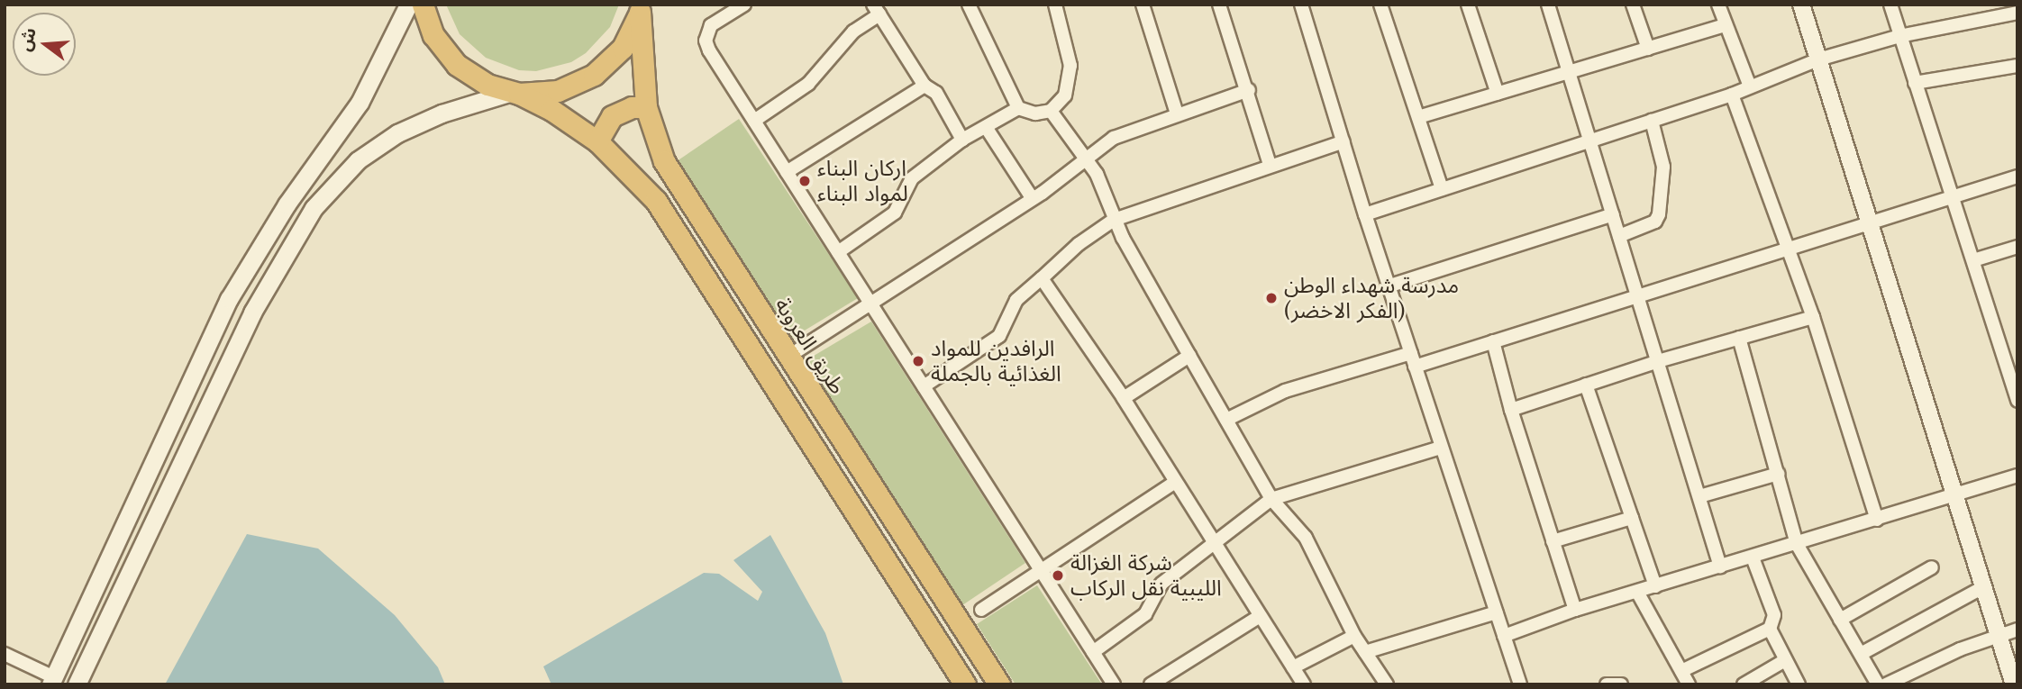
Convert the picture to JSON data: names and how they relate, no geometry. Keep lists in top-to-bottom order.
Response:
{
  "streets": {
    "highway": ["طريق العروبة"]
  },
  "places": [
    "اركان البناء لمواد البناء",
    "مدرسة شهداء الوطن (الفكر الاخضر)",
    "الرافدين للمواد الغذائية بالجملة",
    "شركة الغزالة الليبية نقل الركاب"
  ],
  "north": "left"
}
